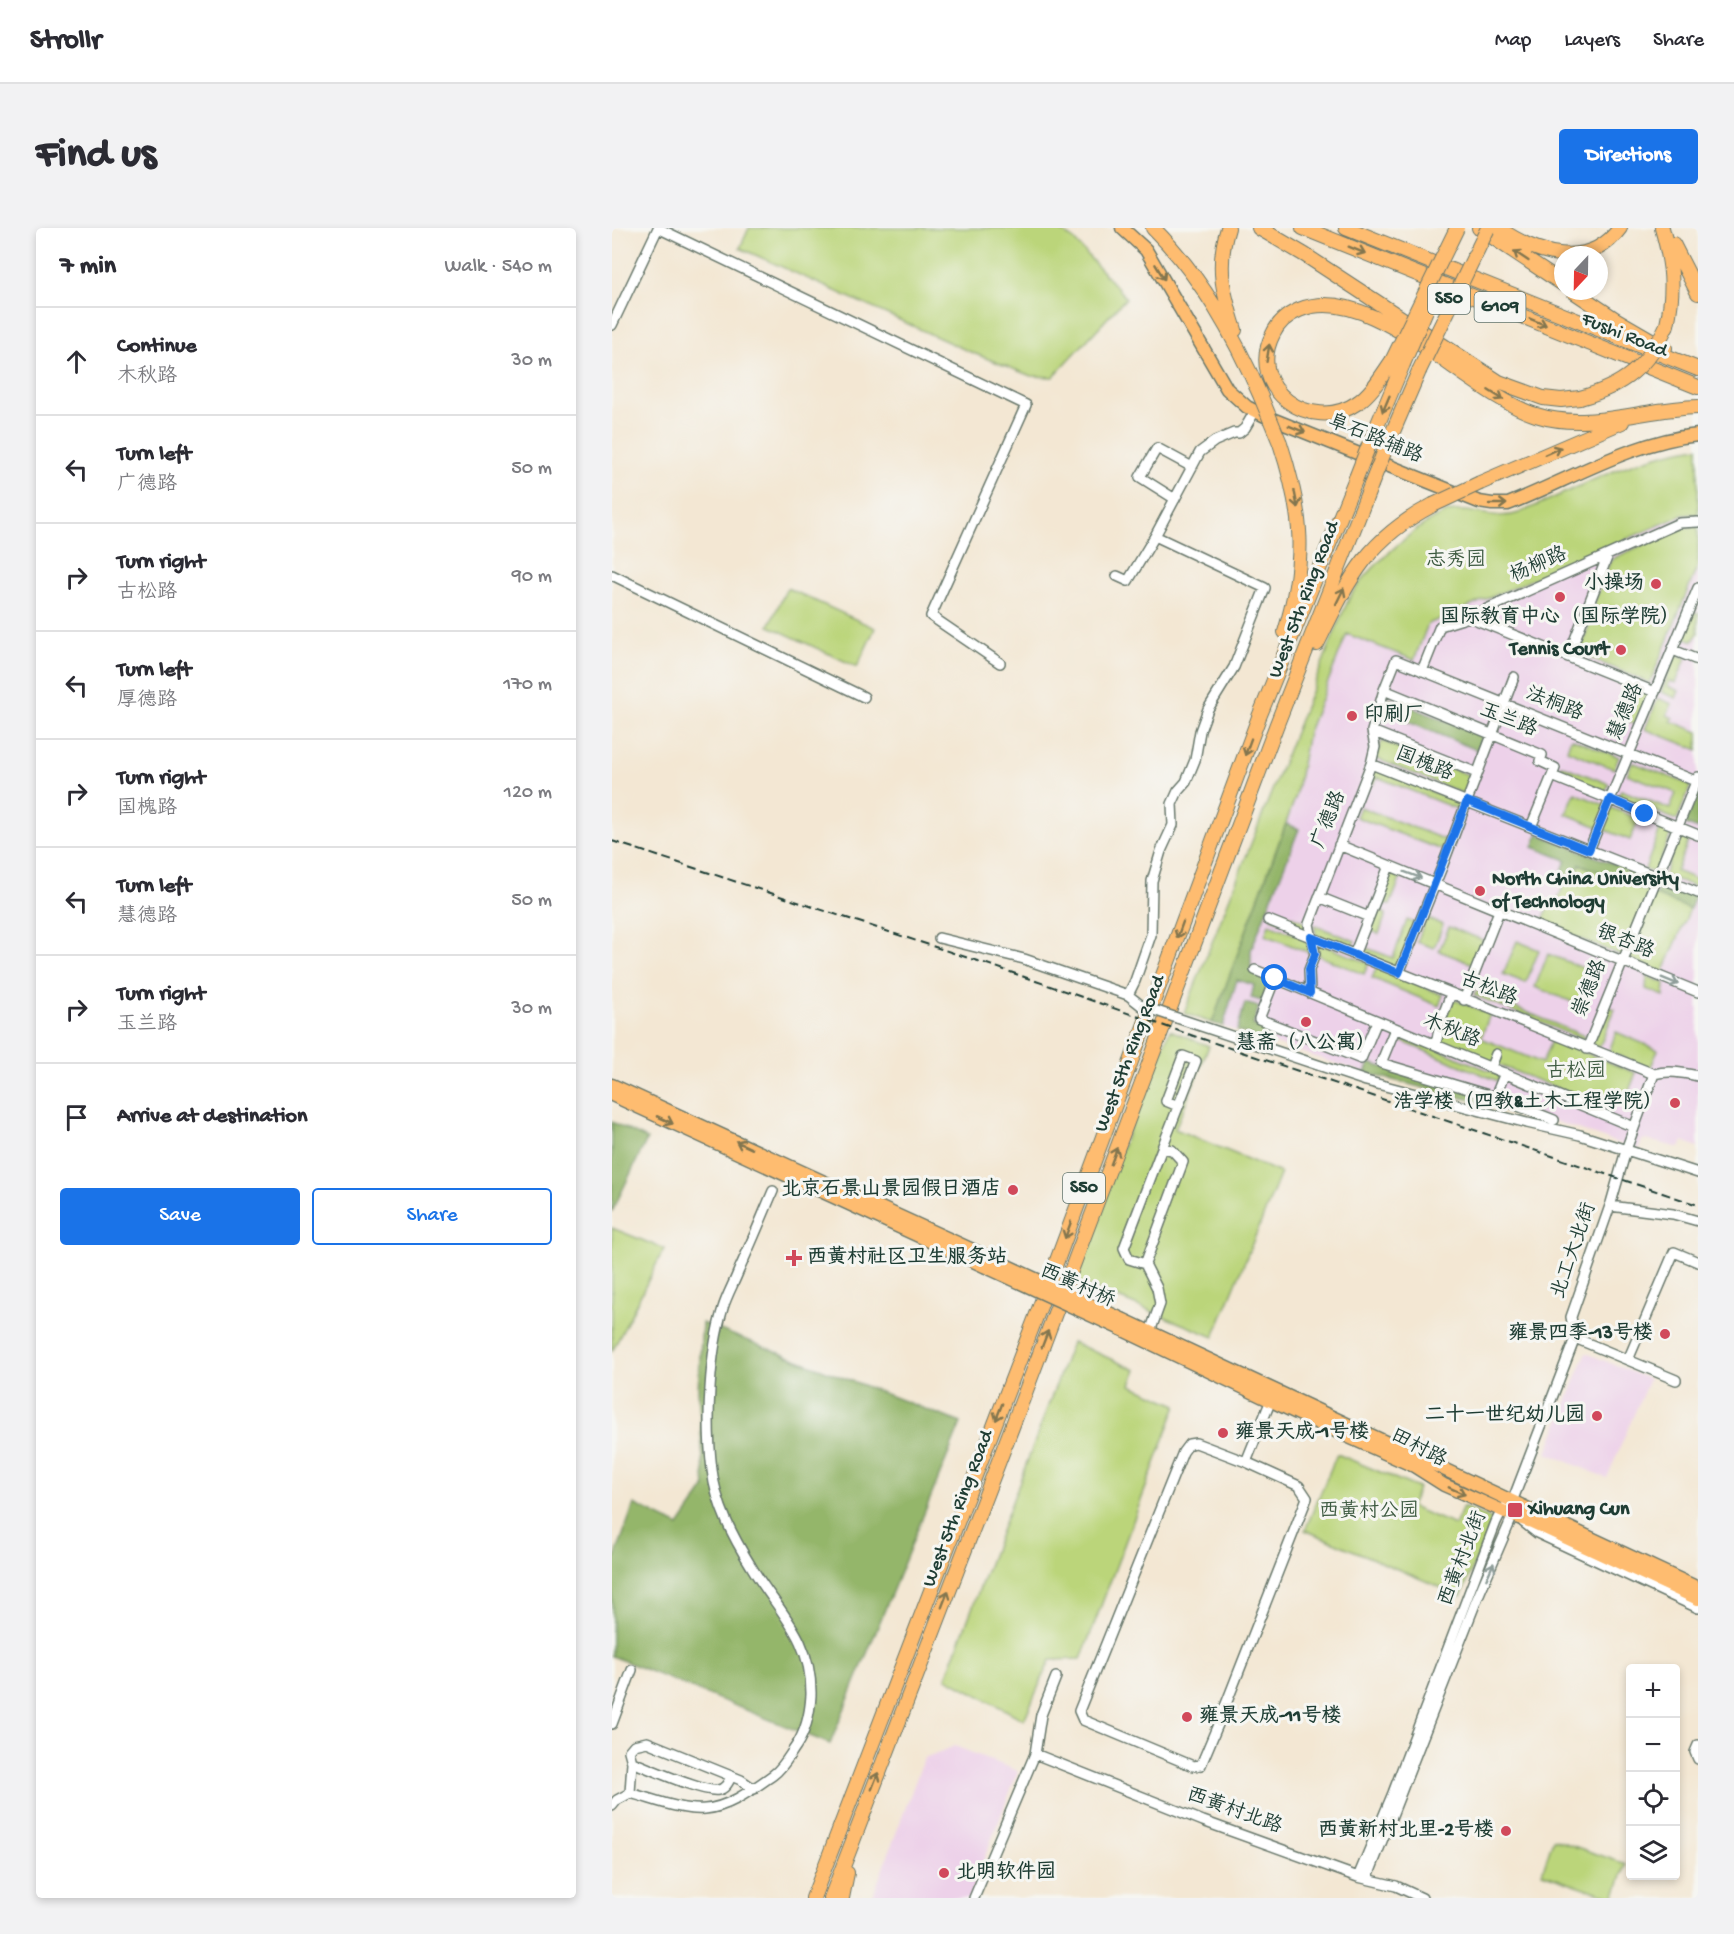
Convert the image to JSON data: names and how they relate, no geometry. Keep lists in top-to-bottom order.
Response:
{
  "streets": {
    "highway": [
      "S50",
      "G109",
      "Fushi Road",
      "West 5th Ring Road"
    ],
    "main road": ["阜石路辅路", "西黄村桥", "田村路"],
    "street": [
      "杨柳路",
      "法桐路",
      "慧德路",
      "玉兰路",
      "国槐路",
      "广德路",
      "银杏路",
      "崇德路",
      "古松路",
      "木秋路",
      "北工大北街",
      "西黄村北街",
      "西黄村北路"
    ]
  },
  "crossings": [
    ["杨柳路", "法桐路"],
    ["法桐路", "慧德路"],
    ["法桐路", "广德路"],
    ["法桐路", "崇德路"],
    ["慧德路", "国槐路"],
    ["玉兰路", "广德路"],
    ["国槐路", "广德路"],
    ["国槐路", "崇德路"],
    ["广德路", "银杏路"],
    ["广德路", "古松路"],
    ["广德路", "木秋路"],
    ["银杏路", "崇德路"],
    ["崇德路", "古松路"],
    ["古松路", "北工大北街"],
    ["木秋路", "北工大北街"],
    ["北工大北街", "田村路"],
    ["北工大北街", "西黄村北街"],
    ["西黄村桥", "田村路"],
    ["田村路", "西黄村北街"],
    ["西黄村北街", "西黄村北路"]
  ],
  "one_way": ["阜石路辅路"],
  "parks": ["志秀园", "古松园", "西黄村公园"],
  "places": {
    "other": [
      "小操场",
      "国际教育中心（国际学院）",
      "Tennis Court",
      "印刷厂",
      "North China University of Technology",
      "慧斋（八公寓）",
      "浩学楼（四教&土木工程学院）",
      "北京石景山景园假日酒店",
      "雍景四季-13号楼",
      "二十一世纪幼儿园",
      "雍景天成-1号楼",
      "雍景天成-11号楼",
      "西黄新村北里-2号楼",
      "北明软件园"
    ],
    "health": ["西黄村社区卫生服务站"],
    "transit": ["Xihuang Cun"]
  },
  "north": "bottom",
  "page": {
    "header": "Strollr",
    "nav": ["Map", "Layers", "Share"],
    "buttons": [
      "Directions",
      ["Save", "Share"]
    ],
    "title": "Find us",
    "heading": ["7 min", "Walk · 540 m"],
    "list": [
      ["Continue", "木秋路", "30 m"],
      ["Turn left", "广德路", "50 m"],
      ["Turn right", "古松路", "90 m"],
      ["Turn left", "厚德路", "170 m"],
      ["Turn right", "国槐路", "120 m"],
      ["Turn left", "慧德路", "50 m"],
      ["Turn right", "玉兰路", "30 m"],
      "Arrive at destination"
    ],
    "map_buttons": ["+", "−"]
  }
}
